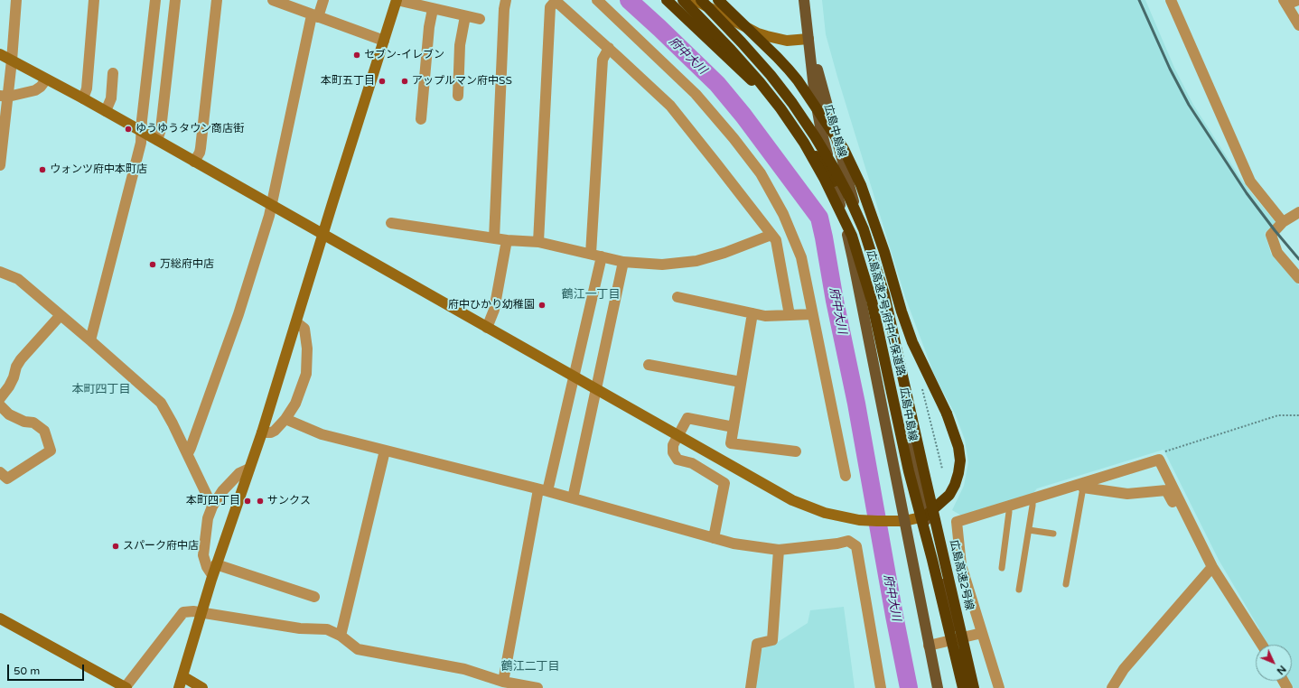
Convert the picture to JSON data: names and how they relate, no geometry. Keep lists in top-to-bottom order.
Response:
{
  "streets": {
    "highway": ["広島高速2号;府中仁保道路", "広島高速2号線"],
    "main road": ["広島中島線"]
  },
  "crossings": [
    ["広島高速2号;府中仁保道路", "広島高速2号線"]
  ],
  "districts": ["鶴江一丁目", "本町四丁目", "鶴江二丁目"],
  "water": ["府中大川"],
  "places": [
    "セブン-イレブン",
    "本町五丁目",
    "アップルマン府中SS",
    "ゆうゆうタウン商店街",
    "ウォンツ府中本町店",
    "万総府中店",
    "府中ひかり幼稚園",
    "本町四丁目",
    "サンクス",
    "スパーク府中店"
  ],
  "scale_bar": "50 m",
  "north": "bottom right"
}
